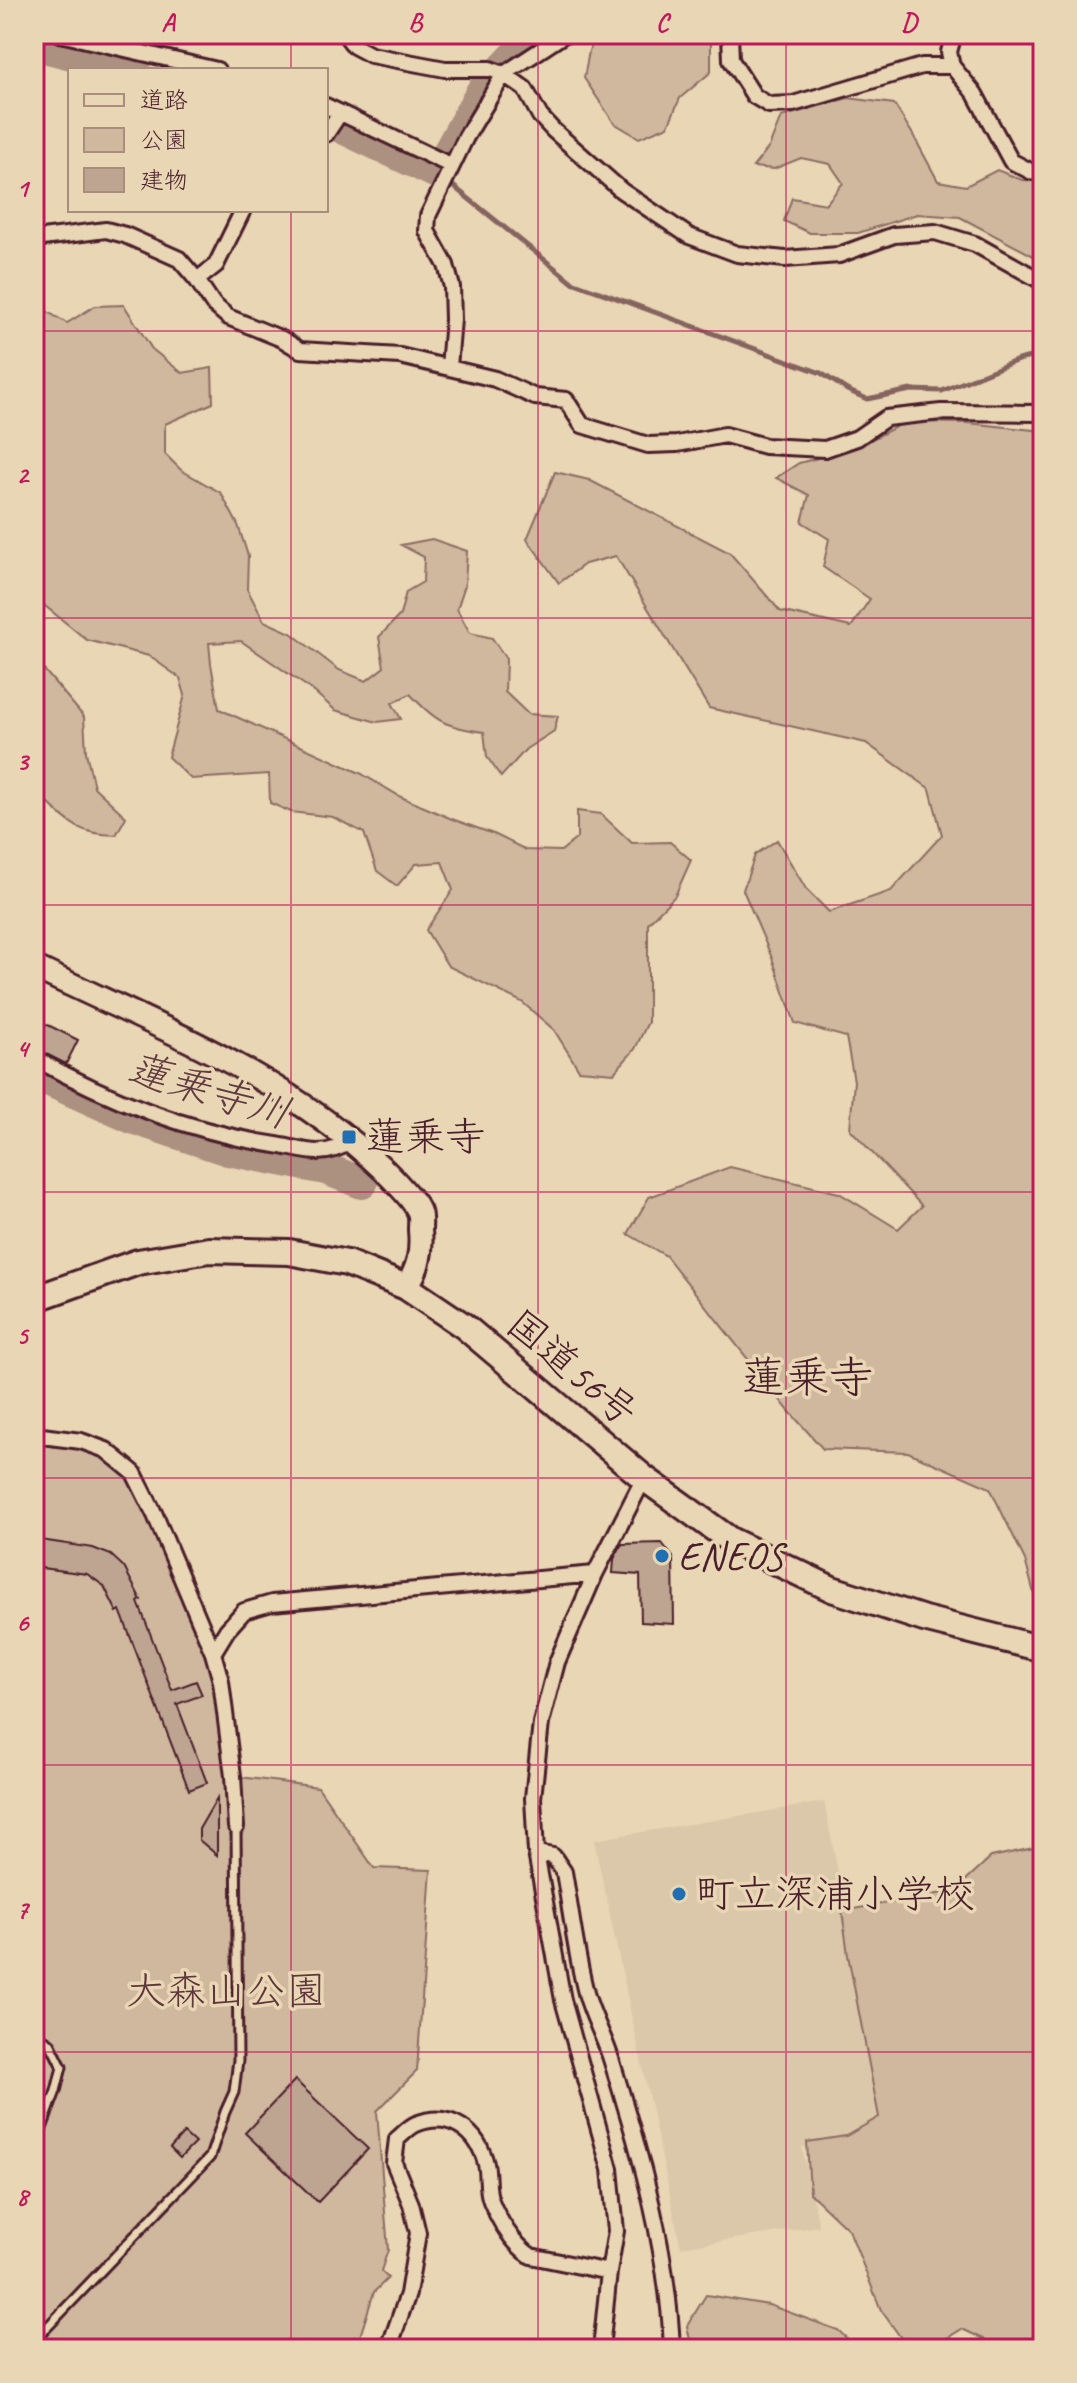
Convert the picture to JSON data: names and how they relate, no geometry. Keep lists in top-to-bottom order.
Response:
{
  "streets": {
    "highway": ["国道56号"]
  },
  "districts": ["蓮乗寺"],
  "water": ["蓮乗寺川"],
  "parks": ["大森山公園"],
  "places": {
    "transit": ["蓮乗寺"],
    "other": ["ENEOS", "町立深浦小学校"]
  },
  "legend": ["道路", "公園", "建物"],
  "grid": {
    "columns": [
      "A",
      "B",
      "C",
      "D"
    ],
    "rows": [
      "1",
      "2",
      "3",
      "4",
      "5",
      "6",
      "7",
      "8"
    ]
  }
}
